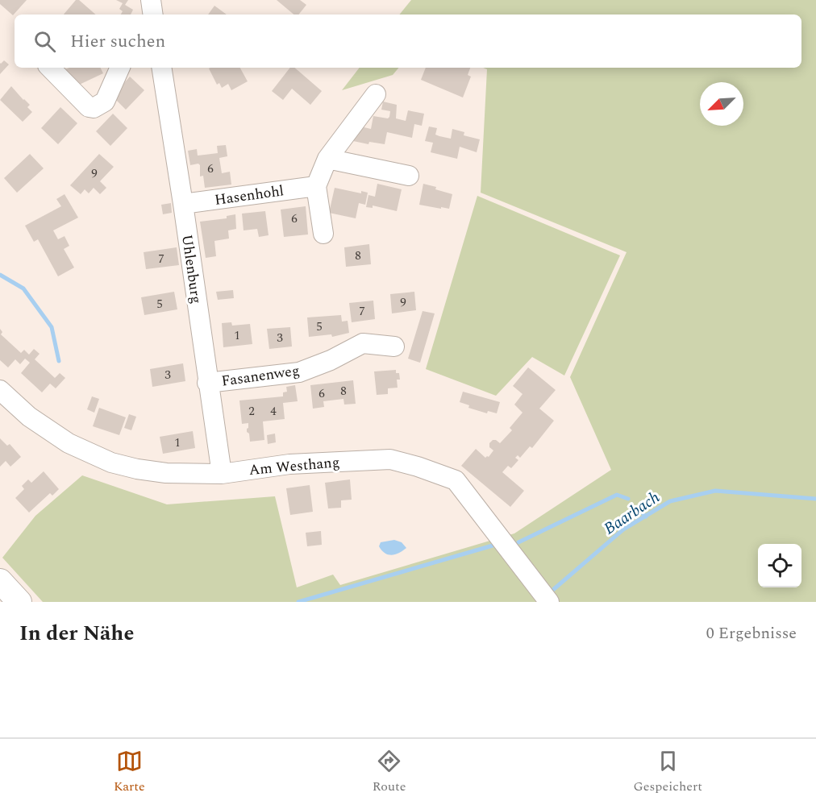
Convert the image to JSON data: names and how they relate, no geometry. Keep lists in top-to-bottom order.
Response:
{
  "streets": {
    "street": [
      "Hasenhohl",
      "Uhlenburg",
      "Fasanenweg",
      "Am Westhang"
    ]
  },
  "crossings": [
    ["Hasenhohl", "Uhlenburg"],
    ["Uhlenburg", "Fasanenweg"],
    ["Uhlenburg", "Am Westhang"]
  ],
  "water": ["Baarbach"],
  "house_numbers": [
    "6",
    "9",
    "6",
    "8",
    "7",
    "9",
    "5",
    "7",
    "5",
    "1",
    "3",
    "3",
    "8",
    "6",
    "2",
    "4",
    "1"
  ],
  "north": "bottom left",
  "page": {
    "search": "Hier suchen",
    "heading": ["In der Nähe", "0 Ergebnisse"],
    "nav": ["Karte", "Route", "Gespeichert"]
  }
}
